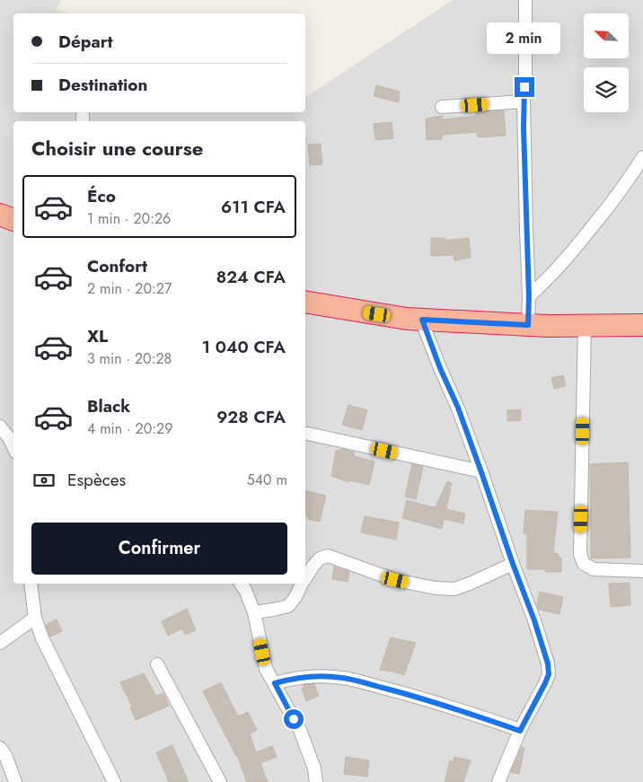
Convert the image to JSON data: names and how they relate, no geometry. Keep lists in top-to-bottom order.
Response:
{
  "north": "top left",
  "page": {
    "banner": ["Départ", "Destination"],
    "bubble": "2 min",
    "heading": "Choisir une course",
    "list": [
      {
        "name": "Éco",
        "note": "1 min · 20:26",
        "value": "611 CFA"
      },
      {
        "name": "Confort",
        "note": "2 min · 20:27",
        "value": "824 CFA"
      },
      {
        "name": "XL",
        "note": "3 min · 20:28",
        "value": "1 040 CFA"
      },
      {
        "name": "Black",
        "note": "4 min · 20:29",
        "value": "928 CFA"
      }
    ],
    "pay": ["Espèces", "540 m"],
    "buttons": "Confirmer"
  }
}
